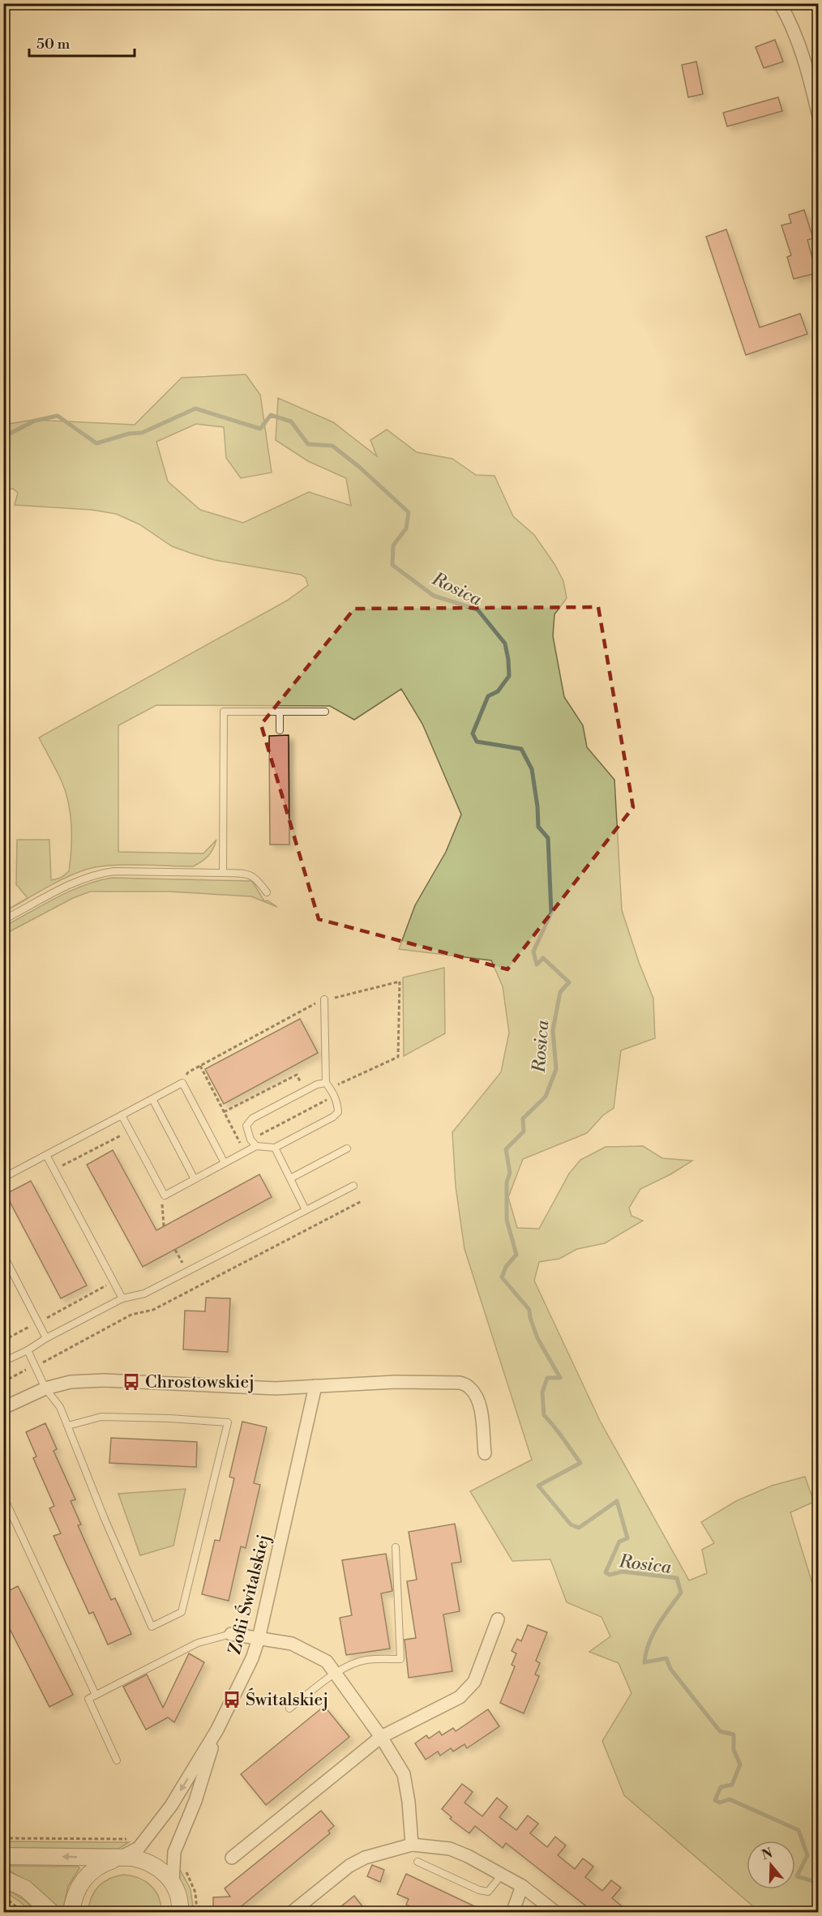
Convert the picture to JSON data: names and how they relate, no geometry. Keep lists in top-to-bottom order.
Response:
{
  "streets": {
    "street": ["Zofii Świtalskiej"]
  },
  "water": ["Rosica"],
  "places": {
    "bus stop": ["Chrostowskiej", "Świtalskiej"]
  },
  "scale_bar": "50 m",
  "north": "top"
}
